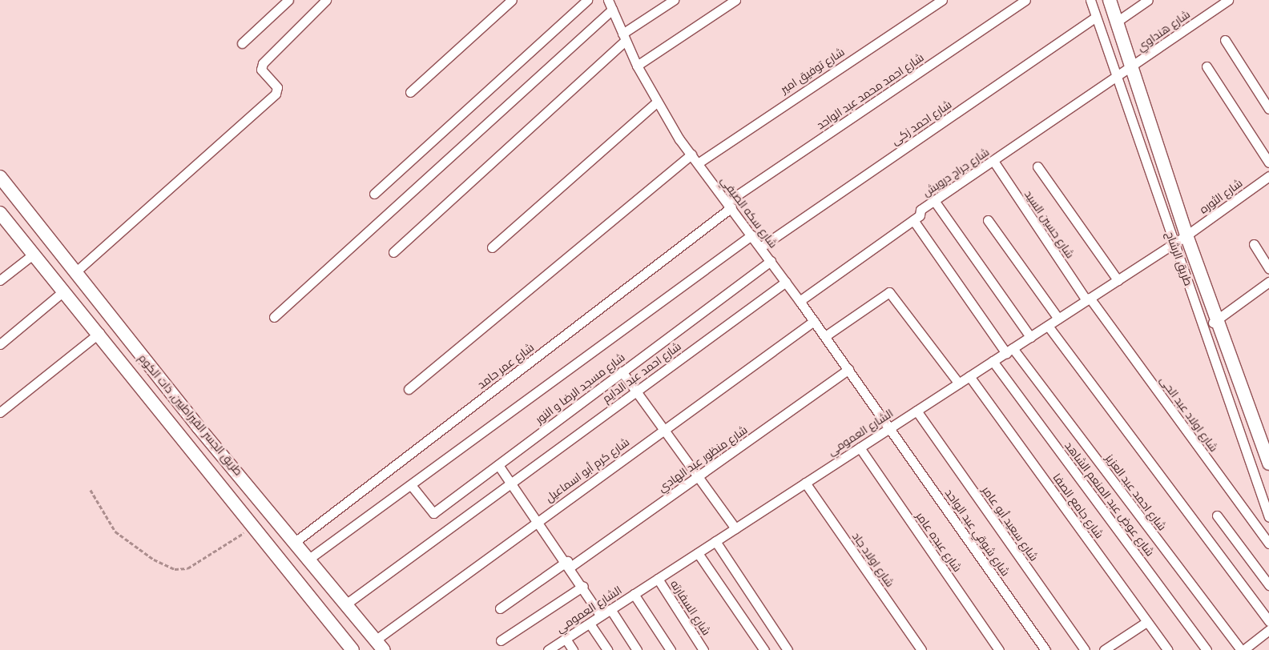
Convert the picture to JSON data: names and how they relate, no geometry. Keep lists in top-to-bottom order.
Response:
{
  "streets": {
    "street": [
      "شارع هنداوي",
      "شارع توفيق امير",
      "شارع احمد محمد عبد الواحد",
      "شارع احمد زكى",
      "شارع جراج درويش",
      "شارع الثوره",
      "شارع سكه الصيفي",
      "شارع حسين السيد",
      "طريق الرشاح",
      "شارع عمر حامد",
      "شارع احمد عبد الدايم",
      "شارع مسجد الرضا و النور",
      "شارع اولاد عبد الحى",
      "طريق الجسر القيراطيين, ذات الكوم",
      "الشارع العمومي",
      "شارع منظور عبد الهادي",
      "شارع كرم أبو اسماعيل",
      "شارع احمد عبد العزيز",
      "شارع عوض عبد المنعم الشاهد",
      "شارع جامع الصفا",
      "شارع سعيد أبو عامر",
      "شارع شوقي عبد الواحد",
      "شارع عبده عامر",
      "شارع اولاد جاد",
      "شارع السفارته"
    ]
  },
  "crossings": [
    ["شارع هنداوي", "شارع جراج درويش"],
    ["شارع هنداوي", "طريق الرشاح"],
    ["شارع توفيق امير", "شارع سكه الصيفي"],
    ["شارع احمد محمد عبد الواحد", "شارع سكه الصيفي"],
    ["شارع احمد محمد عبد الواحد", "شارع عمر حامد"],
    ["شارع احمد زكى", "شارع سكه الصيفي"],
    ["شارع احمد زكى", "طريق الرشاح"],
    ["شارع جراج درويش", "شارع سكه الصيفي"],
    ["شارع جراج درويش", "شارع حسين السيد"],
    ["شارع جراج درويش", "طريق الرشاح"],
    ["شارع جراج درويش", "شارع احمد عبد العزيز"],
    ["شارع الثوره", "طريق الرشاح"],
    ["شارع الثوره", "الشارع العمومي"],
    ["شارع سكه الصيفي", "شارع عمر حامد"],
    ["شارع سكه الصيفي", "شارع احمد عبد الدايم"],
    ["شارع سكه الصيفي", "شارع مسجد الرضا و النور"],
    ["شارع سكه الصيفي", "الشارع العمومي"],
    ["شارع سكه الصيفي", "شارع منظور عبد الهادي"],
    ["شارع سكه الصيفي", "شارع كرم أبو اسماعيل"],
    ["شارع سكه الصيفي", "شارع شوقي عبد الواحد"],
    ["شارع حسين السيد", "شارع اولاد عبد الحى"],
    ["شارع حسين السيد", "الشارع العمومي"],
    ["طريق الرشاح", "الشارع العمومي"],
    ["شارع عمر حامد", "طريق الجسر القيراطيين, ذات الكوم"],
    ["شارع احمد عبد الدايم", "طريق الجسر القيراطيين, ذات الكوم"],
    ["شارع اولاد عبد الحى", "الشارع العمومي"],
    ["طريق الجسر القيراطيين, ذات الكوم", "شارع كرم أبو اسماعيل"],
    ["الشارع العمومي", "شارع احمد عبد العزيز"],
    ["الشارع العمومي", "شارع عوض عبد المنعم الشاهد"],
    ["الشارع العمومي", "شارع جامع الصفا"],
    ["الشارع العمومي", "شارع سعيد أبو عامر"],
    ["الشارع العمومي", "شارع شوقي عبد الواحد"],
    ["الشارع العمومي", "شارع عبده عامر"],
    ["الشارع العمومي", "شارع اولاد جاد"],
    ["الشارع العمومي", "شارع السفارته"]
  ]
}
